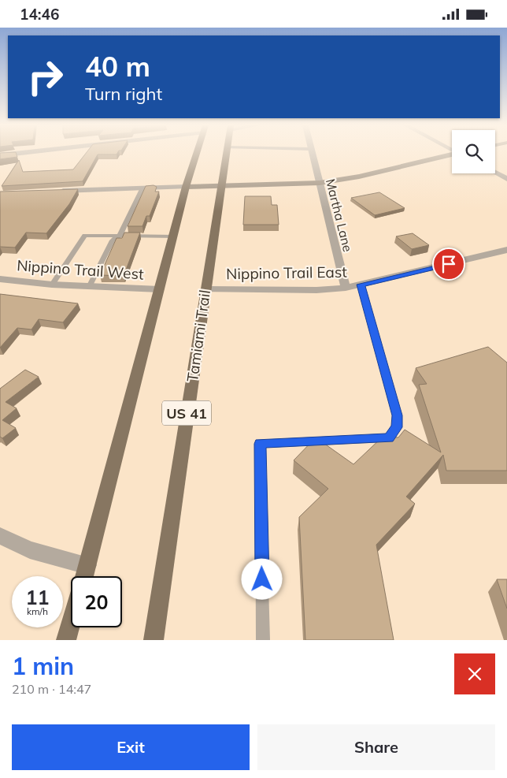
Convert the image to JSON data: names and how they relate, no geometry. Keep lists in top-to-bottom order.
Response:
{
  "streets": {
    "main road": ["Tamiami Trail", "US 41"],
    "street": ["Martha Lane", "Nippino Trail West", "Nippino Trail East"]
  },
  "crossings": [
    ["Martha Lane", "Nippino Trail East"],
    ["Nippino Trail East", "Tamiami Trail"]
  ],
  "page": {
    "status": "14:46",
    "turn": ["40 m", "Turn right"],
    "speed": "11 km/h",
    "limit": "20",
    "heading": ["1 min", "210 m · 14:47"],
    "buttons": ["Exit", "Share"]
  }
}
